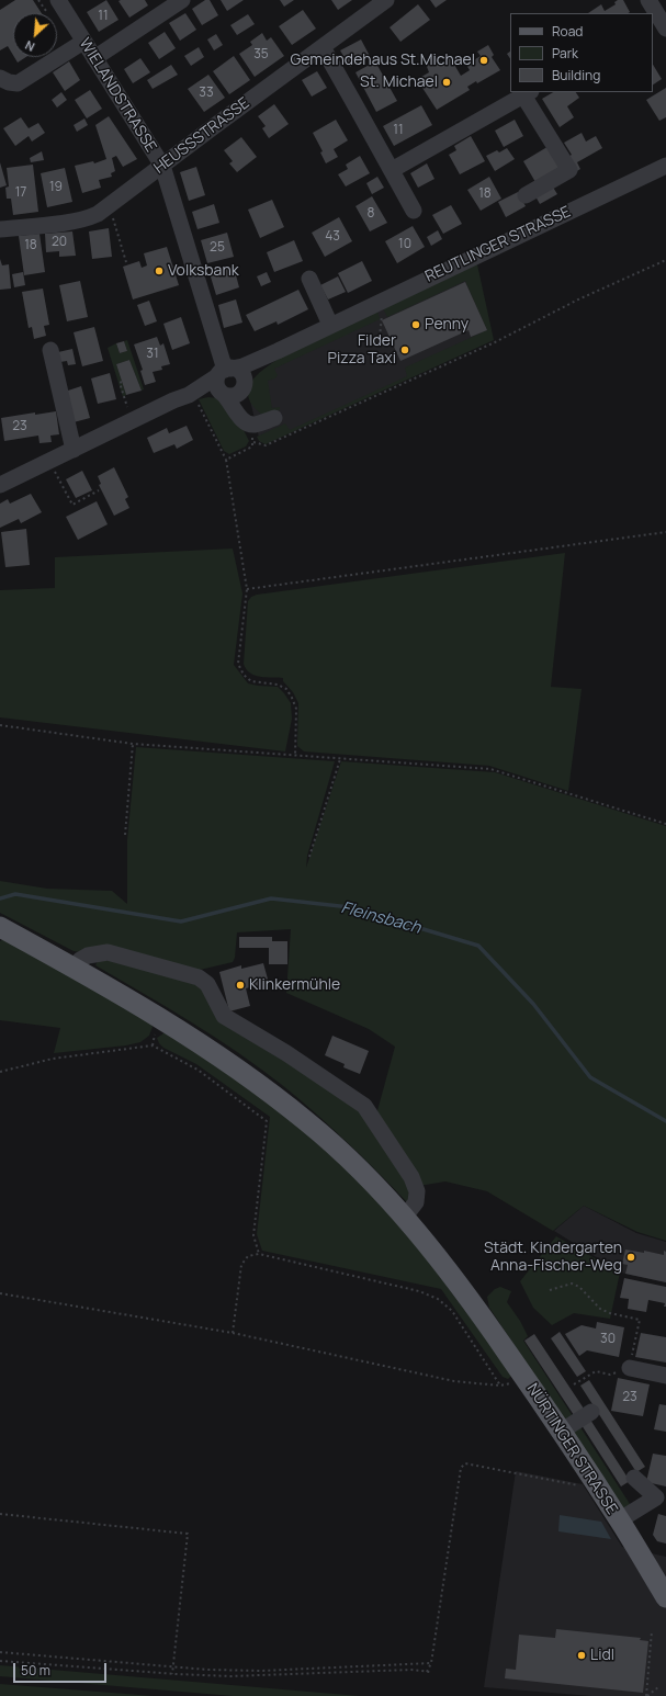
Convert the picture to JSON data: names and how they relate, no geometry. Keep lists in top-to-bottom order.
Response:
{
  "streets": {
    "main road": ["NÜRTINGER STRASSE"],
    "street": ["WIELANDSTRASSE", "HEUSSSTRASSE", "REUTLINGER STRASSE"]
  },
  "crossings": [
    ["WIELANDSTRASSE", "HEUSSSTRASSE"],
    ["WIELANDSTRASSE", "REUTLINGER STRASSE"]
  ],
  "water": ["Fleinsbach"],
  "places": [
    "Gemeindehaus St.Michael",
    "St. Michael",
    "Volksbank",
    "Penny",
    "Filder Pizza Taxi",
    "Klinkermühle",
    "Städt. Kindergarten Anna-Fischer-Weg",
    "Lidl"
  ],
  "house_numbers": [
    "11",
    "35",
    "33",
    "11",
    "19",
    "17",
    "18",
    "8",
    "43",
    "20",
    "10",
    "18",
    "25",
    "31",
    "23",
    "30",
    "23"
  ],
  "legend": ["Road", "Park", "Building"],
  "scale_bar": "50 m",
  "north": "bottom left"
}
